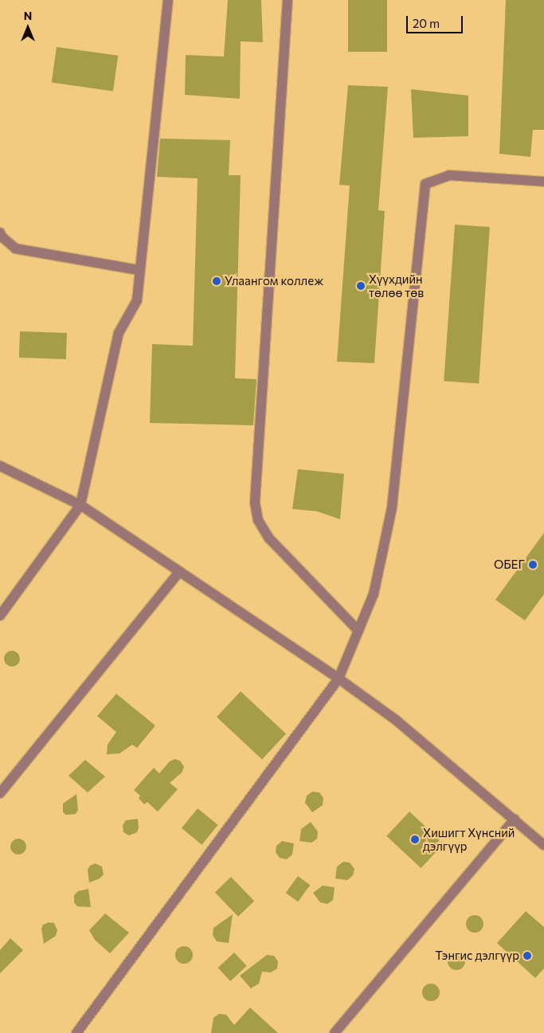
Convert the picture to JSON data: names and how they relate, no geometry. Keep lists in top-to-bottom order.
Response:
{
  "places": [
    "Улаангом коллеж",
    "Хүүхдийн төлөө төв",
    "ОБЕГ",
    "Хишигт Хүнсний дэлгүүр",
    "Тэнгис дэлгүүр"
  ],
  "scale_bar": "20 m",
  "north": "top"
}
